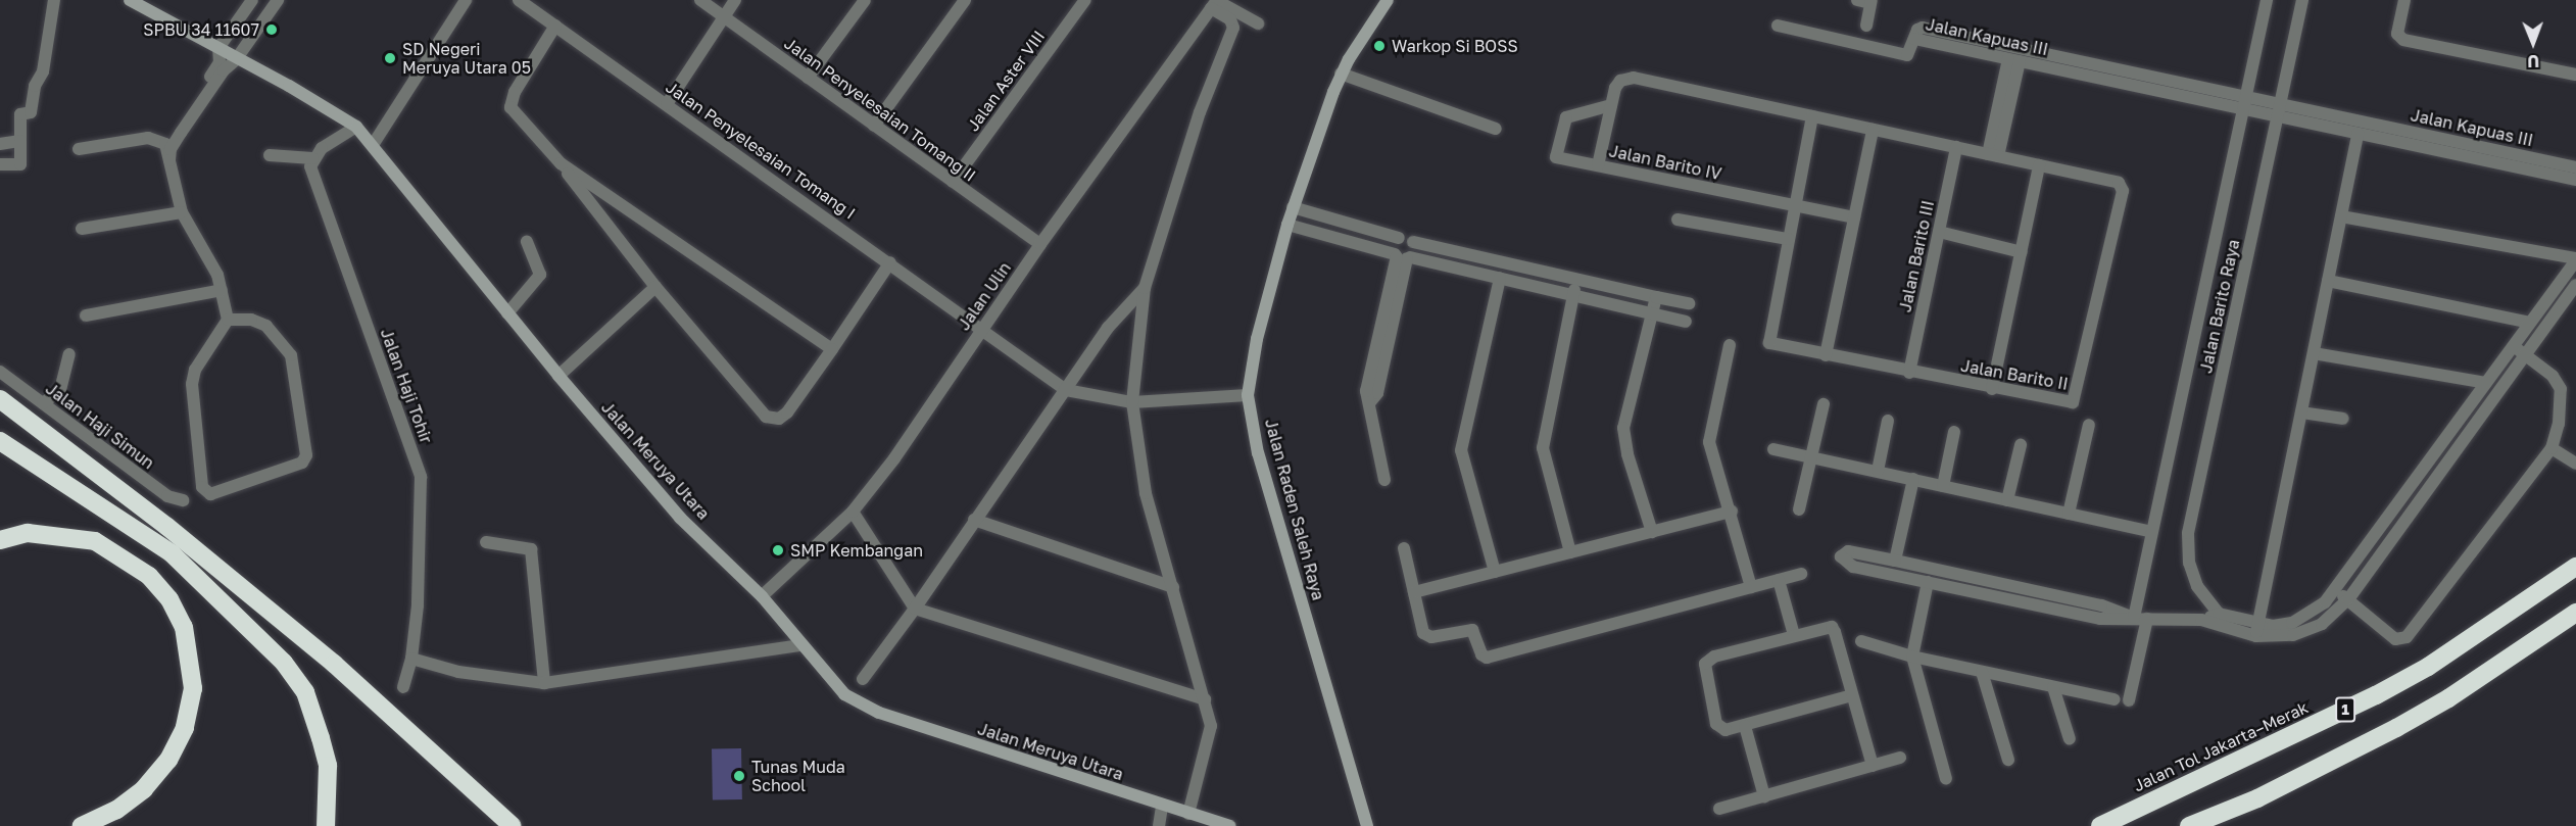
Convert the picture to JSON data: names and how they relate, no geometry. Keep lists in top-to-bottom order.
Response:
{
  "streets": {
    "highway": ["1", "Jalan Tol Jakarta–Merak"],
    "main road": ["Jalan Meruya Utara", "Jalan Raden Saleh Raya"],
    "street": [
      "Jalan Kapuas III",
      "Jalan Aster VIII",
      "Jalan Penyelesaian Tomang II",
      "Jalan Penyelesaian Tomang I",
      "Jalan Barito IV",
      "Jalan Barito III",
      "Jalan Ulin",
      "Jalan Barito Raya",
      "Jalan Barito II",
      "Jalan Haji Tohir",
      "Jalan Haji Simun"
    ]
  },
  "crossings": [
    ["Jalan Kapuas III", "Jalan Barito Raya"],
    ["Jalan Aster VIII", "Jalan Penyelesaian Tomang II"],
    ["Jalan Penyelesaian Tomang II", "Jalan Ulin"],
    ["Jalan Penyelesaian Tomang I", "Jalan Ulin"],
    ["Jalan Barito III", "Jalan Barito II"],
    ["Jalan Ulin", "Jalan Meruya Utara"]
  ],
  "places": [
    "SPBU 34 11607",
    "Warkop Si BOSS",
    "SD Negeri Meruya Utara 05",
    "SMP Kembangan",
    "Tunas Muda School"
  ],
  "north": "bottom"
}
